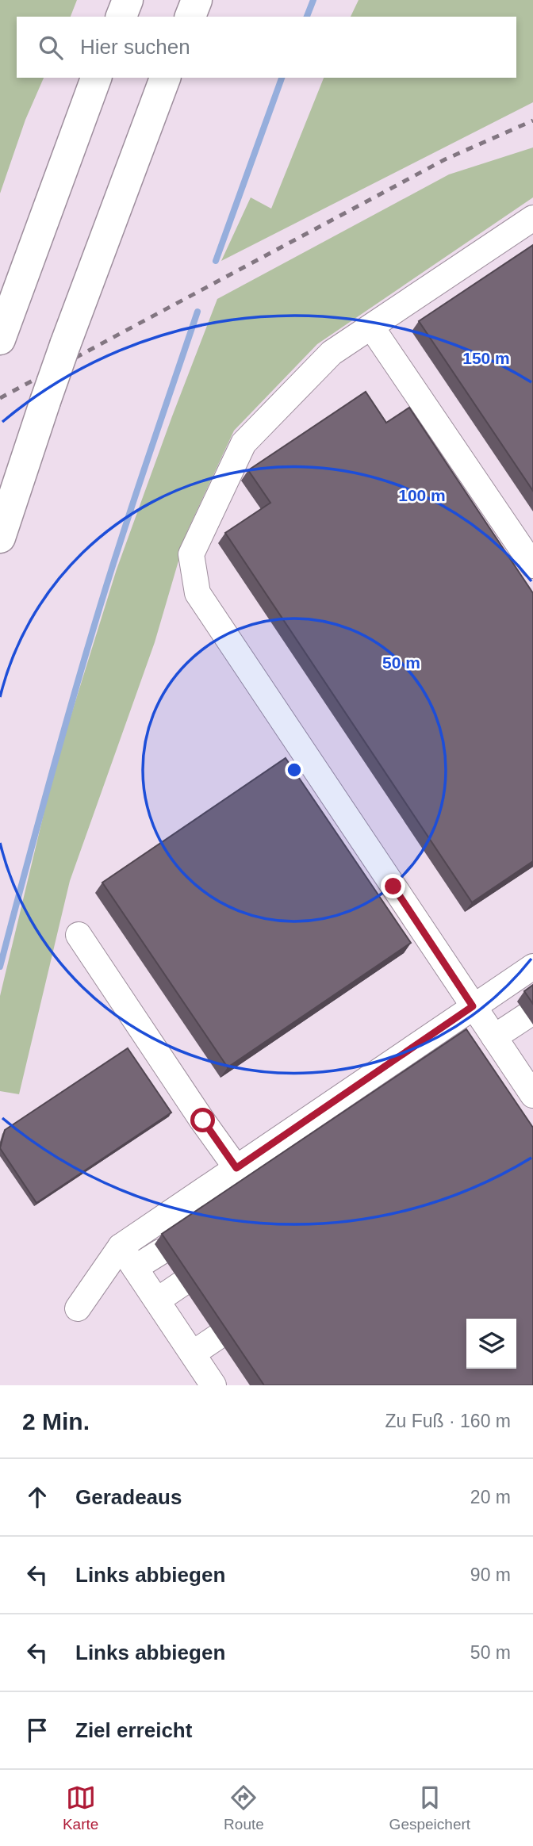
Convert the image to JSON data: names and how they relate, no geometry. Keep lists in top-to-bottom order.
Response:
{
  "page": {
    "search": "Hier suchen",
    "heading": ["2 Min.", "Zu Fuß · 160 m"],
    "list": [
      ["Geradeaus", "20 m"],
      ["Links abbiegen", "90 m"],
      ["Links abbiegen", "50 m"],
      "Ziel erreicht"
    ],
    "nav": ["Karte", "Route", "Gespeichert"]
  },
  "rings": ["150 m", "100 m", "50 m"]
}
